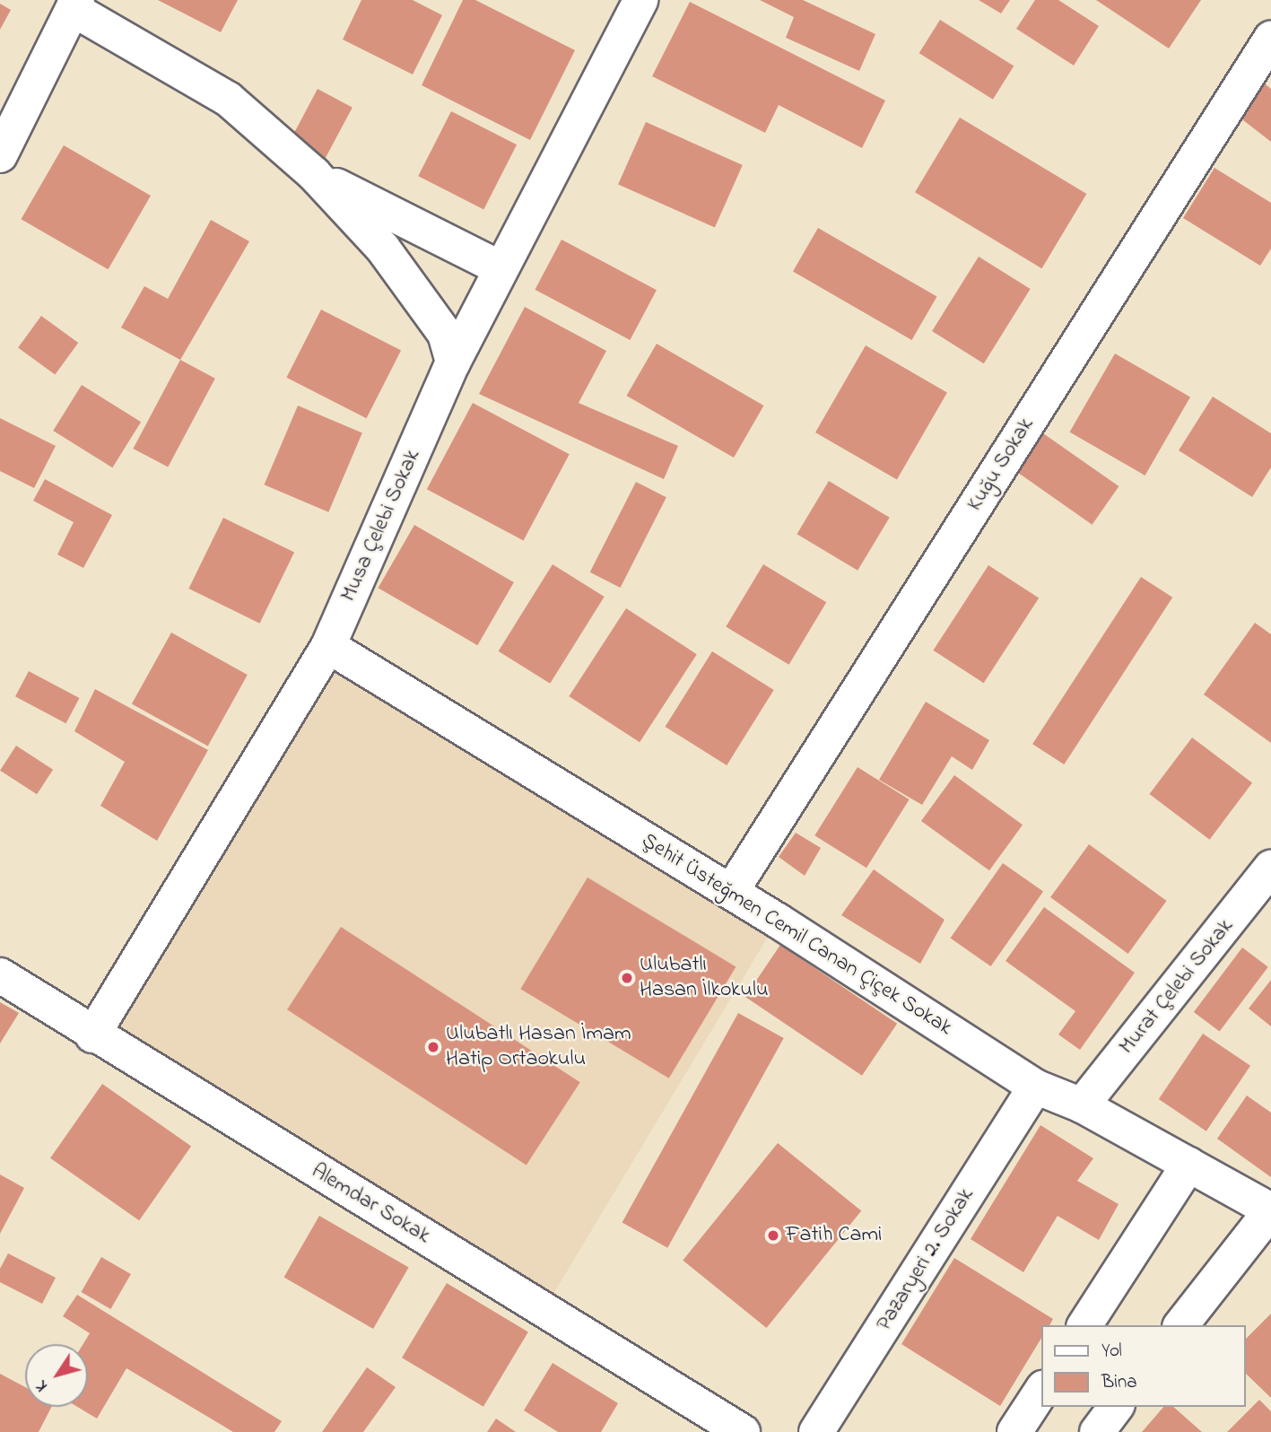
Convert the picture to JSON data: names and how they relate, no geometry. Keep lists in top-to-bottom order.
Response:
{
  "streets": {
    "street": [
      "Kuğu Sokak",
      "Musa Çelebi Sokak",
      "Şehit Üsteğmen Cemil Canan Çiçek Sokak",
      "Murat Çelebi Sokak",
      "Alemdar Sokak",
      "Pazaryeri 2. Sokak"
    ]
  },
  "crossings": [
    ["Kuğu Sokak", "Şehit Üsteğmen Cemil Canan Çiçek Sokak"],
    ["Musa Çelebi Sokak", "Şehit Üsteğmen Cemil Canan Çiçek Sokak"],
    ["Musa Çelebi Sokak", "Alemdar Sokak"],
    ["Şehit Üsteğmen Cemil Canan Çiçek Sokak", "Murat Çelebi Sokak"],
    ["Şehit Üsteğmen Cemil Canan Çiçek Sokak", "Pazaryeri 2. Sokak"]
  ],
  "places": ["Ulubatlı Hasan İlkokulu", "Ulubatlı Hasan İmam Hatip Ortaokulu", "Fatih Cami"],
  "legend": ["Yol", "Bina"],
  "north": "bottom left"
}
